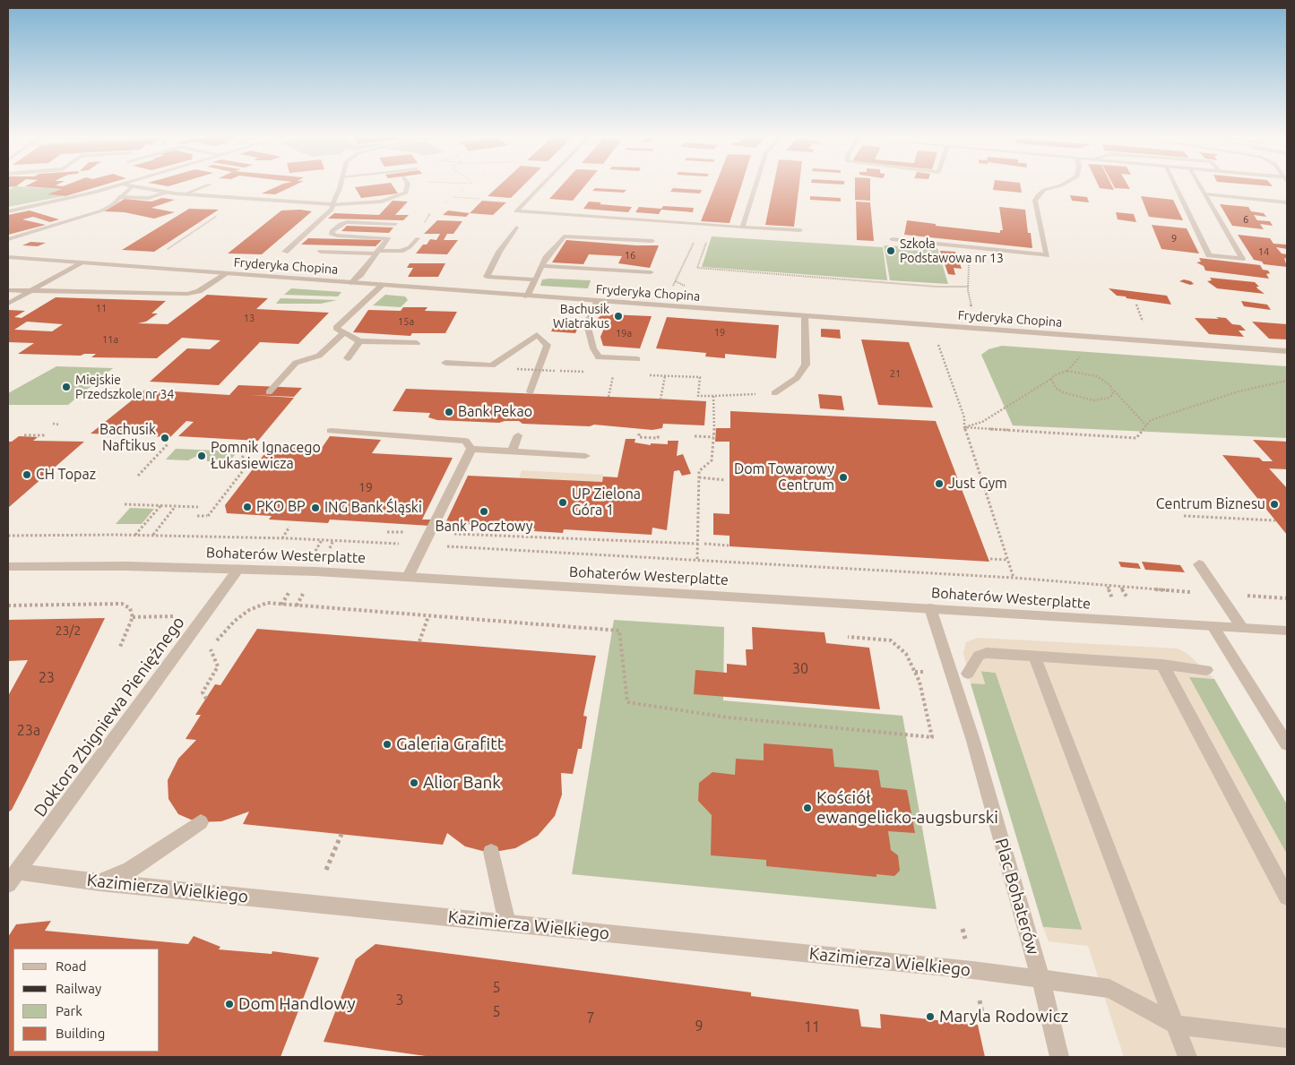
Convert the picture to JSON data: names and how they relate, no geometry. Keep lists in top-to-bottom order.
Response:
{
  "streets": {
    "street": [
      "Fryderyka Chopina",
      "Bohaterów Westerplatte",
      "Doktora Zbigniewa Pieniężnego",
      "Kazimierza Wielkiego",
      "Plac Bohaterów"
    ]
  },
  "crossings": [
    ["Bohaterów Westerplatte", "Doktora Zbigniewa Pieniężnego"],
    ["Bohaterów Westerplatte", "Plac Bohaterów"],
    ["Doktora Zbigniewa Pieniężnego", "Kazimierza Wielkiego"],
    ["Kazimierza Wielkiego", "Plac Bohaterów"]
  ],
  "places": [
    "Szkoła Podstawowa nr 13",
    "Bachusik Wiatrakus",
    "Miejskie Przedszkole nr 34",
    "Bank Pekao",
    "Bachusik Naftikus",
    "Pomnik Ignacego Łukasiewicza",
    "CH Topaz",
    "Dom Towarowy Centrum",
    "Just Gym",
    "UP Zielona Góra 1",
    "Centrum Biznesu",
    "PKO BP",
    "ING Bank Śląski",
    "Bank Pocztowy",
    "Galeria Grafitt",
    "Alior Bank",
    "Kościół ewangelicko-augsburski",
    "Dom Handlowy",
    "Maryla Rodowicz"
  ],
  "house_numbers": [
    "6",
    "9",
    "14",
    "16",
    "11",
    "13",
    "15a",
    "19",
    "19a",
    "11a",
    "21",
    "19",
    "23/2",
    "30",
    "23",
    "23a",
    "5",
    "3",
    "5",
    "7",
    "9",
    "11"
  ],
  "legend": [
    "Road",
    "Railway",
    "Park",
    "Building"
  ]
}
